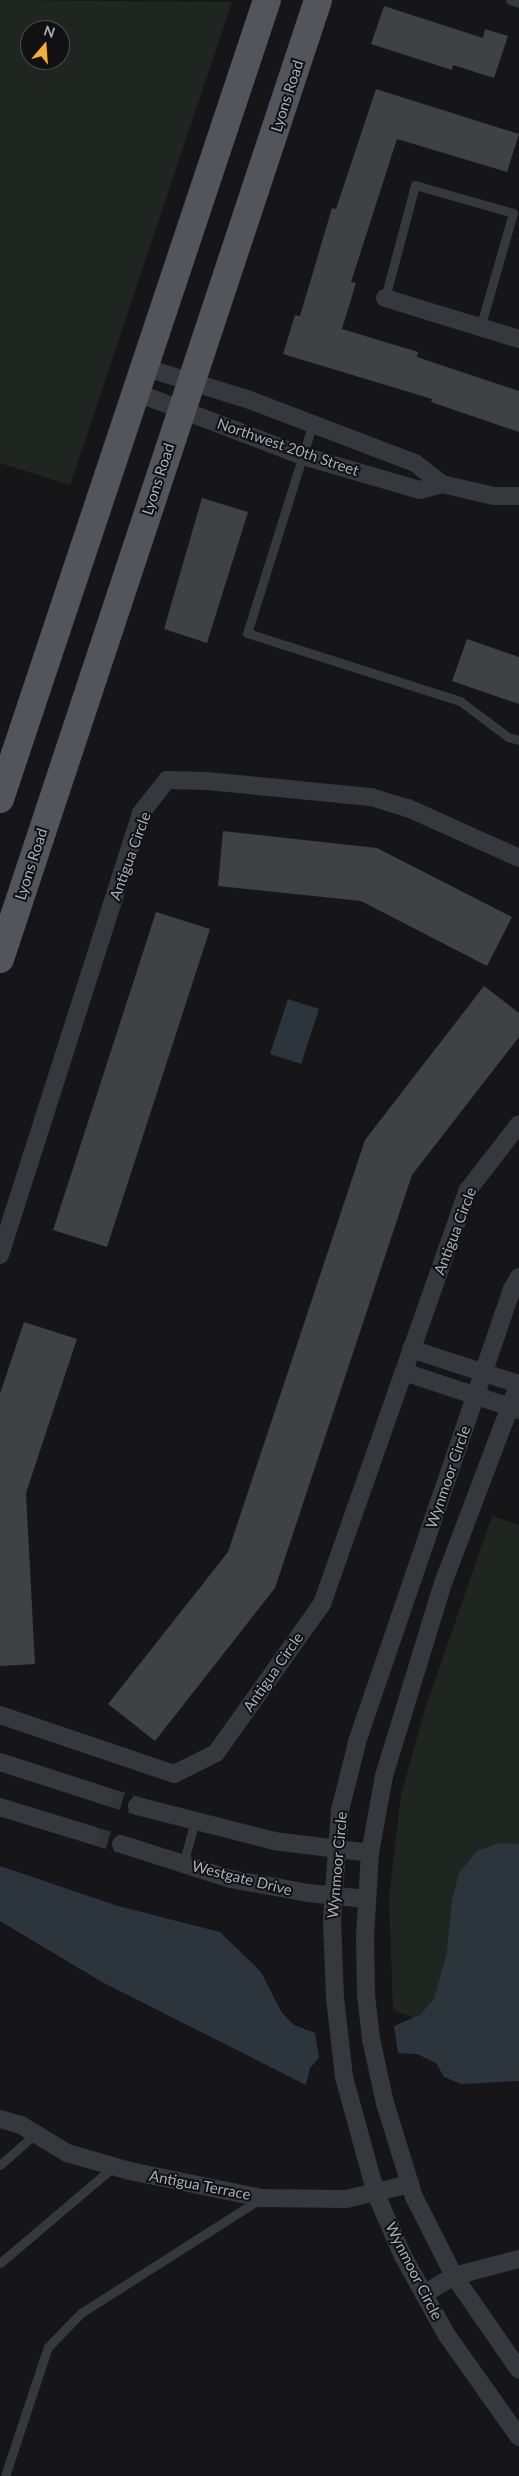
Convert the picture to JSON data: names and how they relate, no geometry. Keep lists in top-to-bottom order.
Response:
{
  "streets": {
    "main road": ["Lyons Road"],
    "street": [
      "Northwest 20th Street",
      "Antigua Circle",
      "Wynmoor Circle",
      "Westgate Drive",
      "Antigua Terrace"
    ]
  },
  "crossings": [
    ["Lyons Road", "Northwest 20th Street"],
    ["Wynmoor Circle", "Westgate Drive"],
    ["Wynmoor Circle", "Antigua Terrace"]
  ],
  "north": "top"
}
